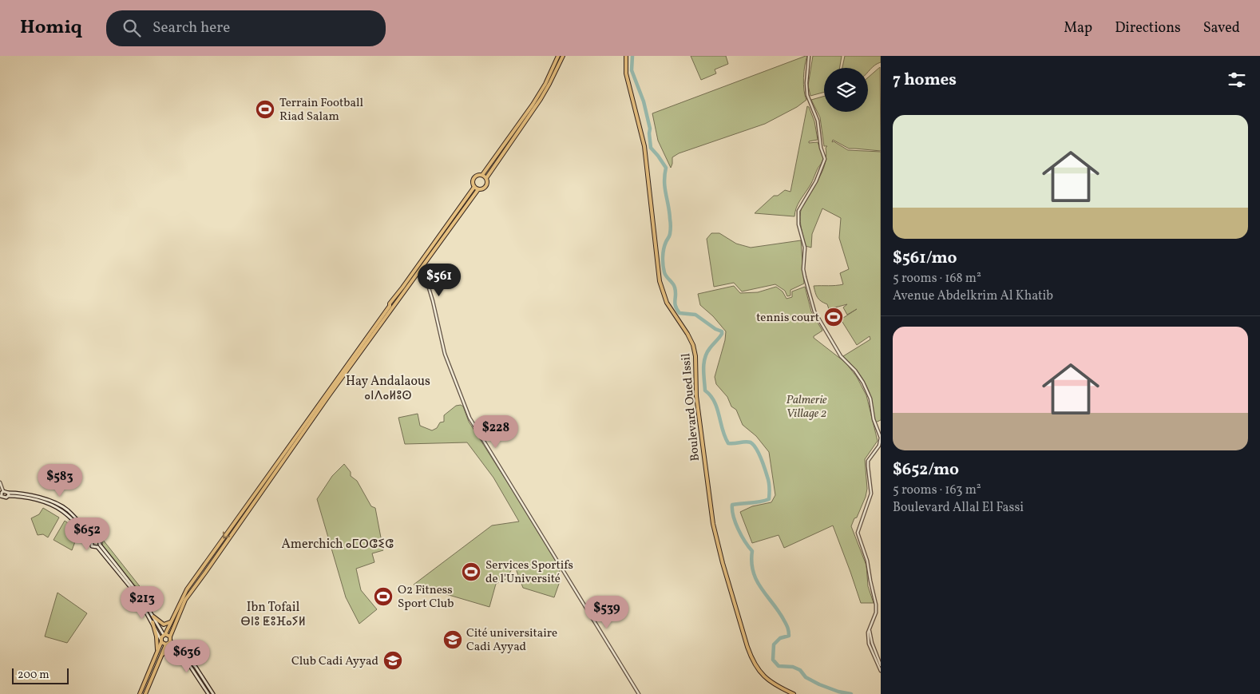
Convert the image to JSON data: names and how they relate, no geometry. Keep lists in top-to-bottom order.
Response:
{
  "streets": {
    "main road": ["Boulevard Oued Issil"]
  },
  "districts": ["Hay Andalaous ⴰⵏⴷⴰⵍⵓⵙ", "Amerchich ⴰⵎⵔⵛⵉⵛ", "Ibn Tofail ⴱⵏⵓ ⵟⵓⴼⴰⵢⵍ"],
  "parks": ["Palmerie Village 2"],
  "places": {
    "sports": [
      "Terrain Football Riad Salam",
      "tennis court",
      "Services Sportifs de l'Université",
      "O2 Fitness Sport Club"
    ],
    "school or university": ["Cité universitaire Cadi Ayyad", "Club Cadi Ayyad"]
  },
  "scale_bar": "200 m",
  "page": {
    "header": "Homiq",
    "search": "Search here",
    "nav": ["Map", "Directions", "Saved"],
    "heading": "7 homes",
    "list": [
      {
        "name": "$561/mo",
        "note": "5 rooms · 168 m² · Avenue Abdelkrim Al Khatib"
      },
      {
        "name": "$652/mo",
        "note": "5 rooms · 163 m² · Boulevard Allal El Fassi"
      }
    ],
    "price": [
      "$561",
      "$228",
      "$583",
      "$652",
      "$213",
      "$539",
      "$636"
    ],
    "scale": "200 m"
  }
}
